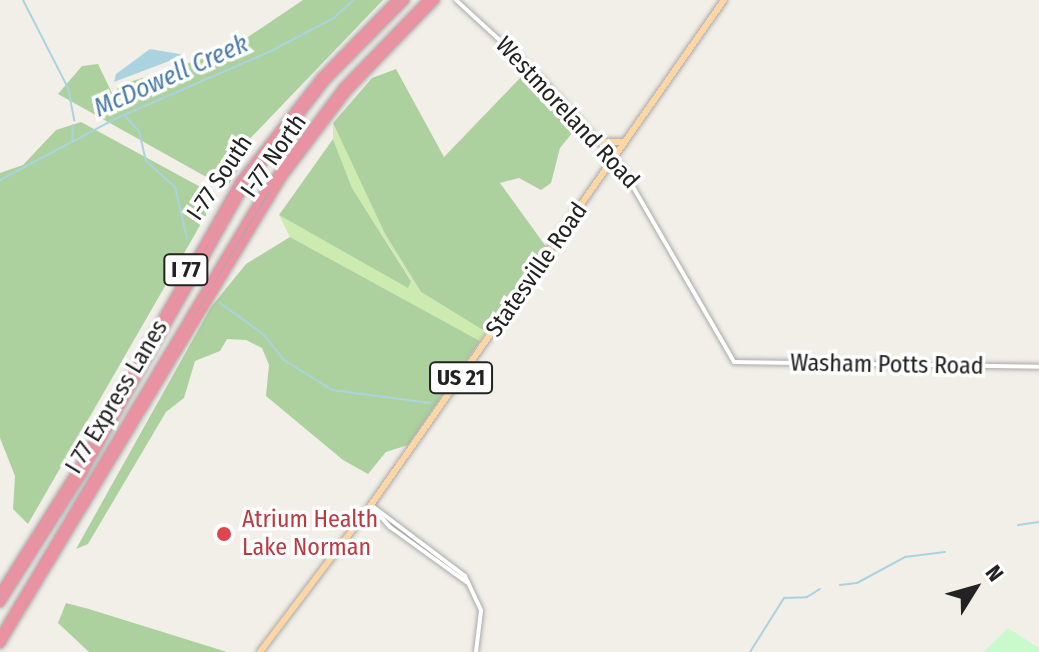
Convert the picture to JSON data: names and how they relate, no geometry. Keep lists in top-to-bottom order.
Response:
{
  "streets": {
    "highway": [
      "I-77 North",
      "I-77 South",
      "I 77",
      "I 77 Express Lanes"
    ],
    "main road": ["Statesville Road", "US 21"],
    "street": ["Westmoreland Road", "Washam Potts Road"]
  },
  "crossings": [
    ["Westmoreland Road", "Statesville Road"],
    ["Westmoreland Road", "Washam Potts Road"],
    ["I-77 North", "I 77"],
    ["I-77 South", "I 77"]
  ],
  "water": ["McDowell Creek"],
  "places": ["Atrium Health Lake Norman"],
  "north": "top right"
}
